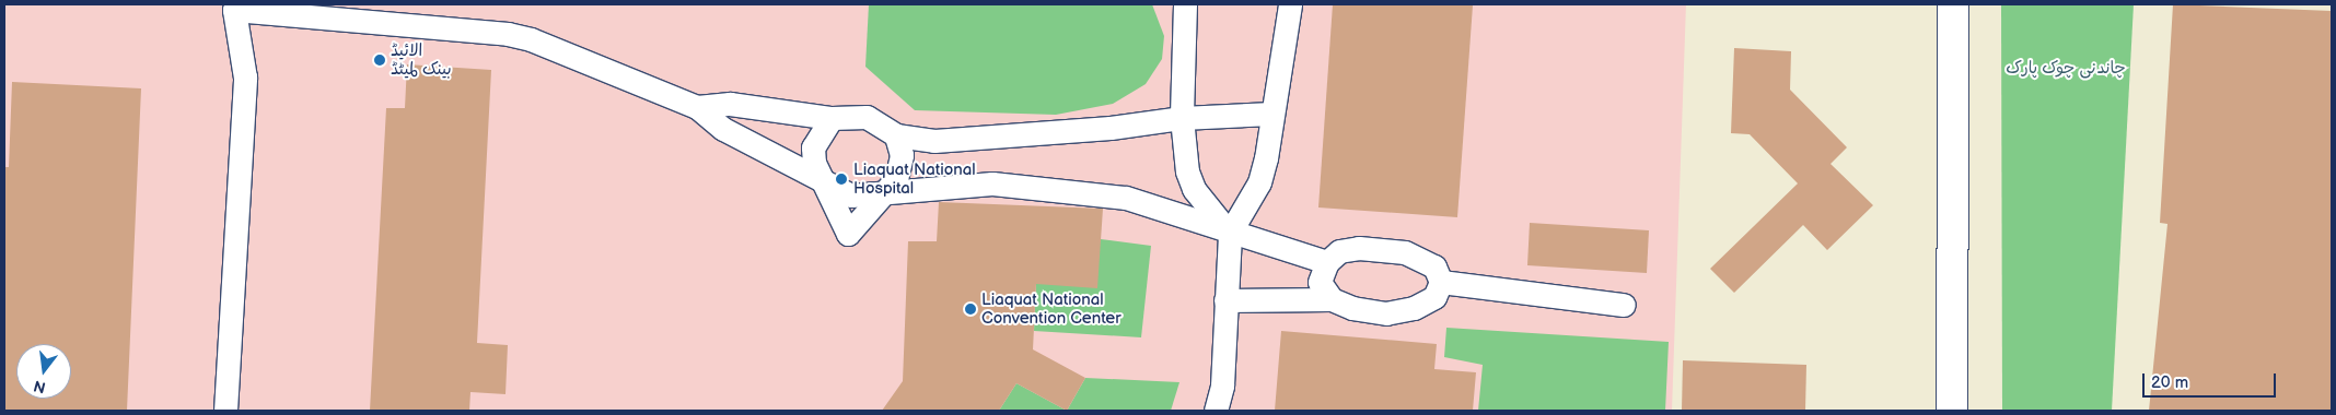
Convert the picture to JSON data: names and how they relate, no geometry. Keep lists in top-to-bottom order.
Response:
{
  "parks": ["چاندنی چوک پارک"],
  "places": ["الائیڈ بینک لمیٹڈ", "Liaquat National Hospital", "Liaquat National Convention Center"],
  "scale_bar": "20 m",
  "north": "bottom"
}
